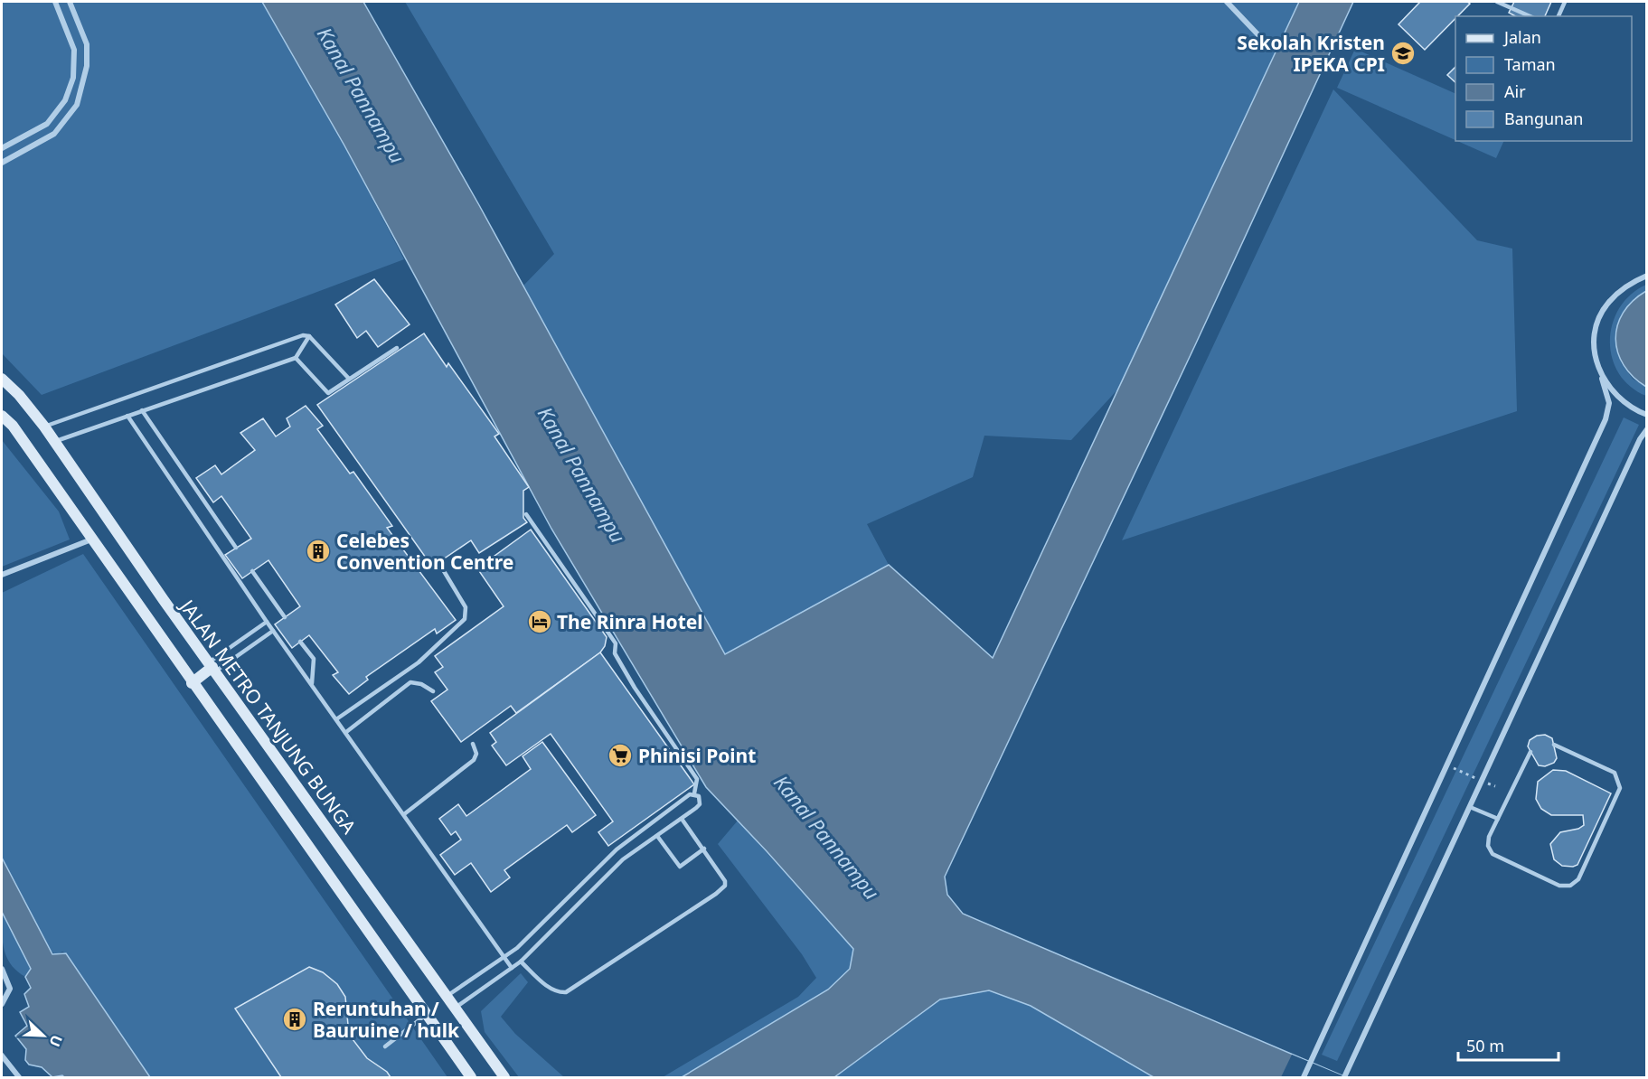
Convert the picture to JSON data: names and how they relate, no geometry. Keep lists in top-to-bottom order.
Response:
{
  "streets": {
    "main road": ["JALAN METRO TANJUNG BUNGA"]
  },
  "water": ["Kanal Pannampu"],
  "places": {
    "school or university": ["Sekolah Kristen IPEKA CPI"],
    "building": ["Celebes Convention Centre", "Reruntuhan / Bauruine / hulk"],
    "hotel": ["The Rinra Hotel"],
    "supermarket": ["Phinisi Point"]
  },
  "legend": [
    "Jalan",
    "Taman",
    "Air",
    "Bangunan"
  ],
  "scale_bar": "50 m",
  "north": "bottom right"
}
